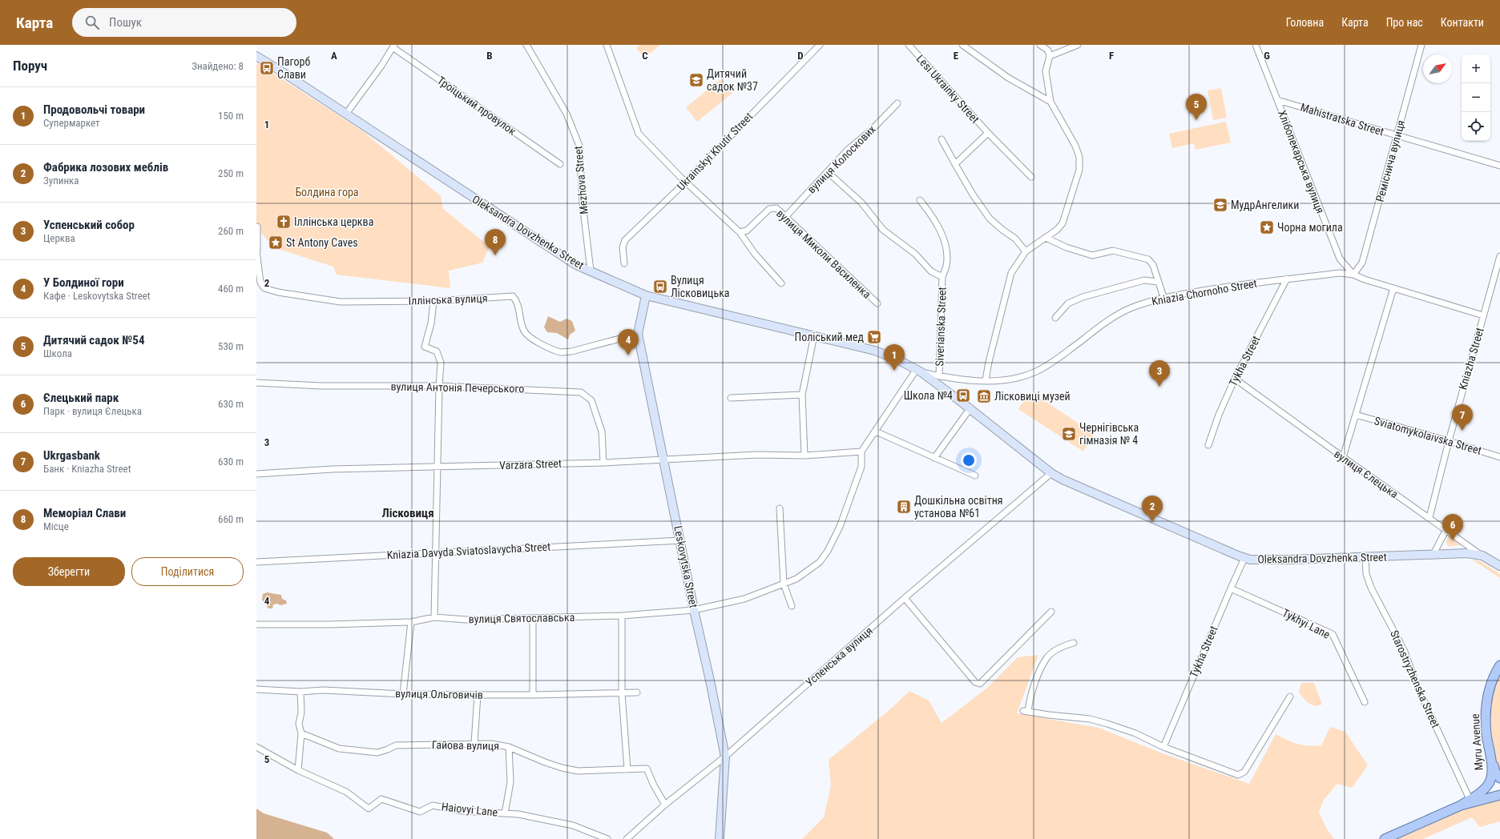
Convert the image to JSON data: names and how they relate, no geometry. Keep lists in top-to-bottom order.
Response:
{
  "streets": {
    "main road": [
      "Oleksandra Dovzhenka Street",
      "вулиця Єлецька",
      "Leskovytska Street",
      "Myru Avenue"
    ],
    "street": [
      "Lesi Ukrainky Street",
      "Троїцький провулок",
      "Mahistratska Street",
      "Ukrainskyi Khutir Street",
      "вулиця Колоскових",
      "Реміснича вулиця",
      "Хлібопекарська вулиця",
      "Mezhova Street",
      "вулиця Миколи Василенка",
      "Kniazia Chornoho Street",
      "Іллінська вулиця",
      "Siverianska Street",
      "Kniazha Street",
      "Tykha Street",
      "вулиця Антонія Печерського",
      "Sviatomykolaivska Street",
      "Varzara Street",
      "Kniazia Davyda Sviatoslavycha Street",
      "вулиця Святославська",
      "Tykhyi Lane",
      "Успенська вулиця",
      "Starostryzhenska Street",
      "вулиця Ольговичів",
      "Гайова вулиця",
      "Haiovyi Lane"
    ]
  },
  "crossings": [
    ["Mahistratska Street", "Реміснича вулиця"],
    ["Mahistratska Street", "Хлібопекарська вулиця"],
    ["вулиця Колоскових", "вулиця Миколи Василенка"],
    ["вулиця Колоскових", "Siverianska Street"],
    ["Реміснича вулиця", "Хлібопекарська вулиця"],
    ["Реміснича вулиця", "Kniazia Chornoho Street"],
    ["Хлібопекарська вулиця", "Kniazia Chornoho Street"],
    ["Mezhova Street", "Oleksandra Dovzhenka Street"],
    ["Oleksandra Dovzhenka Street", "Kniazia Chornoho Street"],
    ["Oleksandra Dovzhenka Street", "Tykha Street"],
    ["Oleksandra Dovzhenka Street", "вулиця Єлецька"],
    ["Oleksandra Dovzhenka Street", "Leskovytska Street"],
    ["Oleksandra Dovzhenka Street", "Успенська вулиця"],
    ["Oleksandra Dovzhenka Street", "Starostryzhenska Street"],
    ["Kniazia Chornoho Street", "Siverianska Street"],
    ["Kniazia Chornoho Street", "Kniazha Street"],
    ["Kniazia Chornoho Street", "Tykha Street"],
    ["Іллінська вулиця", "Leskovytska Street"],
    ["Kniazha Street", "Sviatomykolaivska Street"],
    ["Kniazha Street", "вулиця Єлецька"],
    ["Tykha Street", "вулиця Єлецька"],
    ["Tykha Street", "Tykhyi Lane"],
    ["вулиця Антонія Печерського", "Varzara Street"],
    ["Varzara Street", "Leskovytska Street"],
    ["Varzara Street", "вулиця Святославська"],
    ["Kniazia Davyda Sviatoslavycha Street", "Leskovytska Street"],
    ["Leskovytska Street", "вулиця Святославська"],
    ["Leskovytska Street", "Успенська вулиця"],
    ["Успенська вулиця", "Гайова вулиця"],
    ["Starostryzhenska Street", "Myru Avenue"],
    ["Гайова вулиця", "Haiovyi Lane"]
  ],
  "districts": ["Лісковиця"],
  "parks": ["Болдина гора"],
  "places": {
    "bus stop": ["Пагорб Слави", "Вулиця Лісковицька", "Школа №4"],
    "school or university": ["Дитячий садок №37", "МудрАнгелики", "Чернігівська гімназія № 4"],
    "church": ["Іллінська церква"],
    "place": ["Чорна могила", "St Antony Caves"],
    "supermarket": ["Поліський мед"],
    "museum": ["Лісковиці музей"],
    "building": ["Дошкільна освітня установа №61"]
  },
  "north": "top right",
  "page": {
    "header": "Карта",
    "search": "Пошук",
    "nav": [
      "Головна",
      "Карта",
      "Про нас",
      "Контакти"
    ],
    "heading": ["Поруч", "Знайдено: 8"],
    "map_buttons": ["+", "−"],
    "list": [
      {
        "mark": "1",
        "name": "Продовольчі товари",
        "note": "Супермаркет",
        "value": "150 m"
      },
      {
        "mark": "2",
        "name": "Фабрика лозових меблів",
        "note": "Зупинка",
        "value": "250 m"
      },
      {
        "mark": "3",
        "name": "Успенський собор",
        "note": "Церква",
        "value": "260 m"
      },
      {
        "mark": "4",
        "name": "У Болдиної гори",
        "note": "Кафе · Leskovytska Street",
        "value": "460 m"
      },
      {
        "mark": "5",
        "name": "Дитячий садок №54",
        "note": "Школа",
        "value": "530 m"
      },
      {
        "mark": "6",
        "name": "Єлецький парк",
        "note": "Парк · вулиця Єлецька",
        "value": "630 m"
      },
      {
        "mark": "7",
        "name": "Ukrgasbank",
        "note": "Банк · Kniazha Street",
        "value": "630 m"
      },
      {
        "mark": "8",
        "name": "Меморіал Слави",
        "note": "Місце",
        "value": "660 m"
      }
    ],
    "pins": [
      "5",
      "8",
      "4",
      "1",
      "3",
      "7",
      "2",
      "6"
    ],
    "buttons": ["Зберегти", "Поділитися"]
  },
  "grid": {
    "columns": [
      "A",
      "B",
      "C",
      "D",
      "E",
      "F",
      "G"
    ],
    "rows": [
      "1",
      "2",
      "3",
      "4",
      "5"
    ]
  }
}
